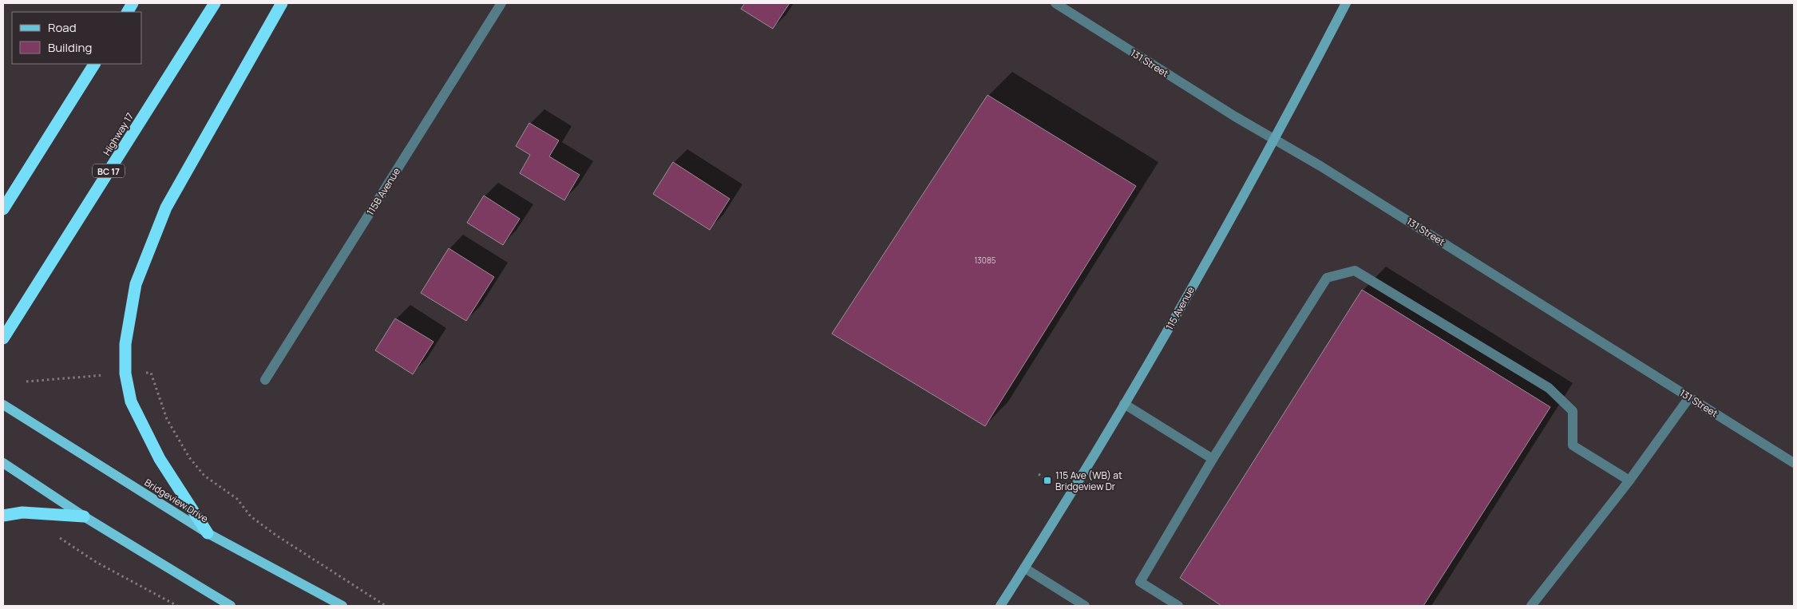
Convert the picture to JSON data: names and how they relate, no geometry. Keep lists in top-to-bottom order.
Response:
{
  "streets": {
    "highway": ["Highway 17", "BC 17"],
    "main road": ["Bridgeview Drive"],
    "street": ["131 Street", "115B Avenue", "115 Avenue"]
  },
  "crossings": [
    ["131 Street", "115 Avenue"]
  ],
  "places": {
    "transit": ["115 Ave (WB) at Bridgeview Dr"]
  },
  "house_numbers": ["13085"],
  "legend": ["Road", "Building"]
}
